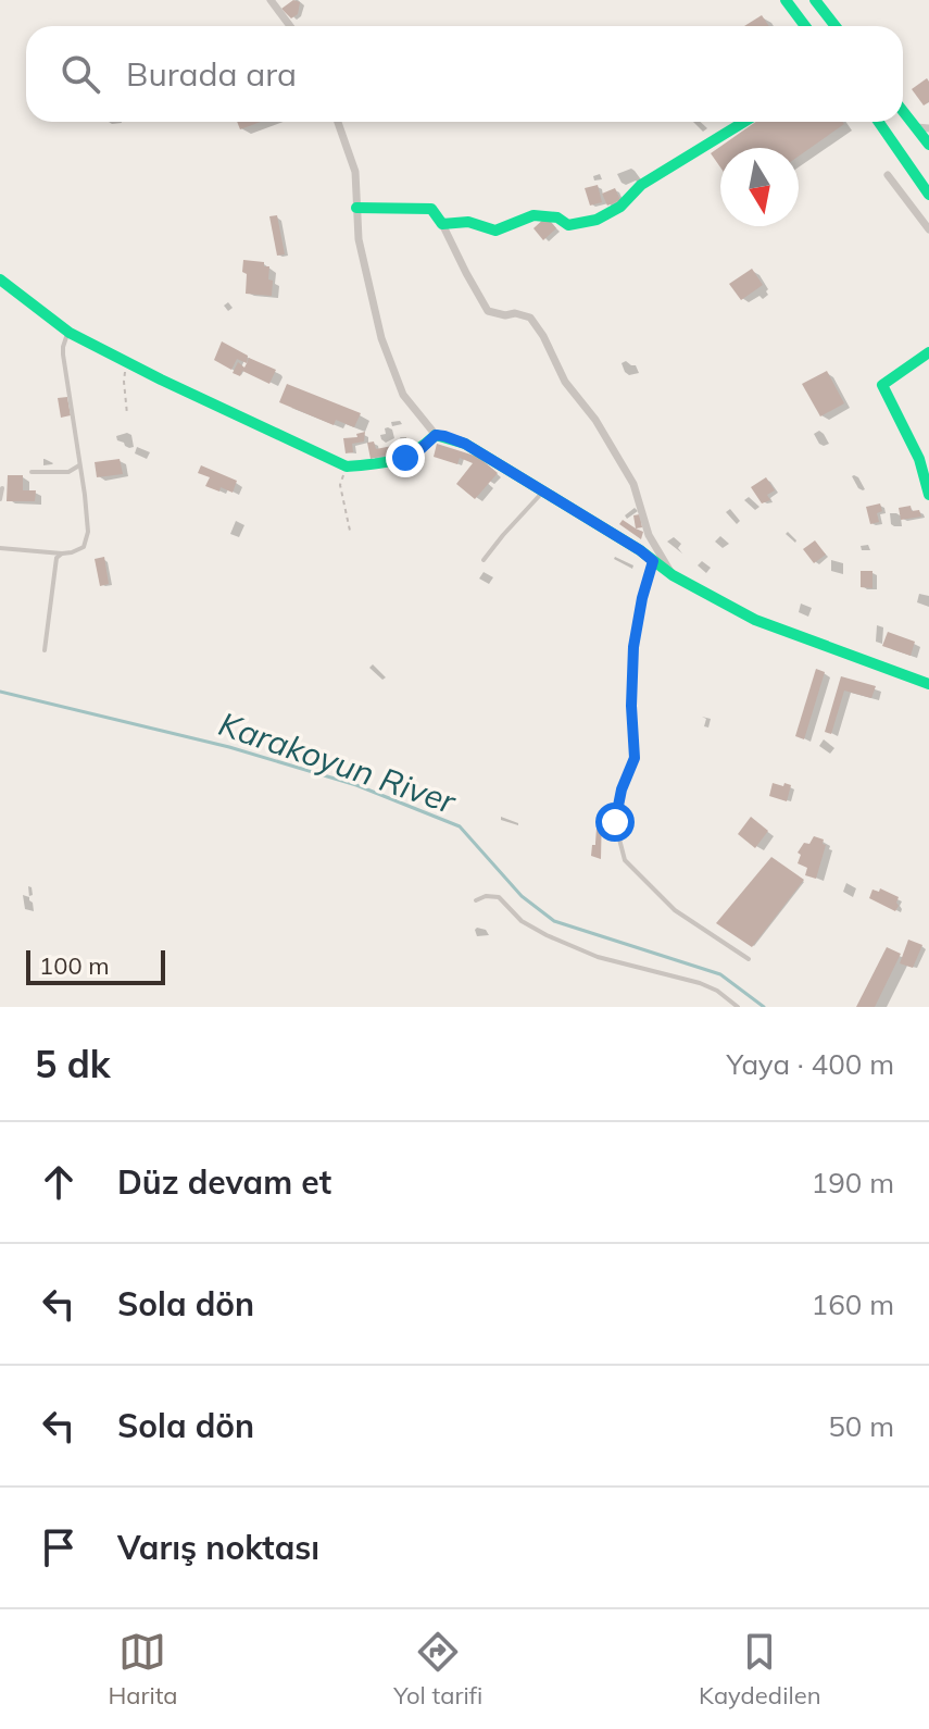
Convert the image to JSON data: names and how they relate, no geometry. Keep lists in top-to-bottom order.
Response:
{
  "water": ["Karakoyun River"],
  "scale_bar": "100 m",
  "north": "bottom",
  "page": {
    "search": "Burada ara",
    "scale": "100 m",
    "heading": ["5 dk", "Yaya · 400 m"],
    "list": [
      ["Düz devam et", "190 m"],
      ["Sola dön", "160 m"],
      ["Sola dön", "50 m"],
      "Varış noktası"
    ],
    "nav": ["Harita", "Yol tarifi", "Kaydedilen"]
  }
}
